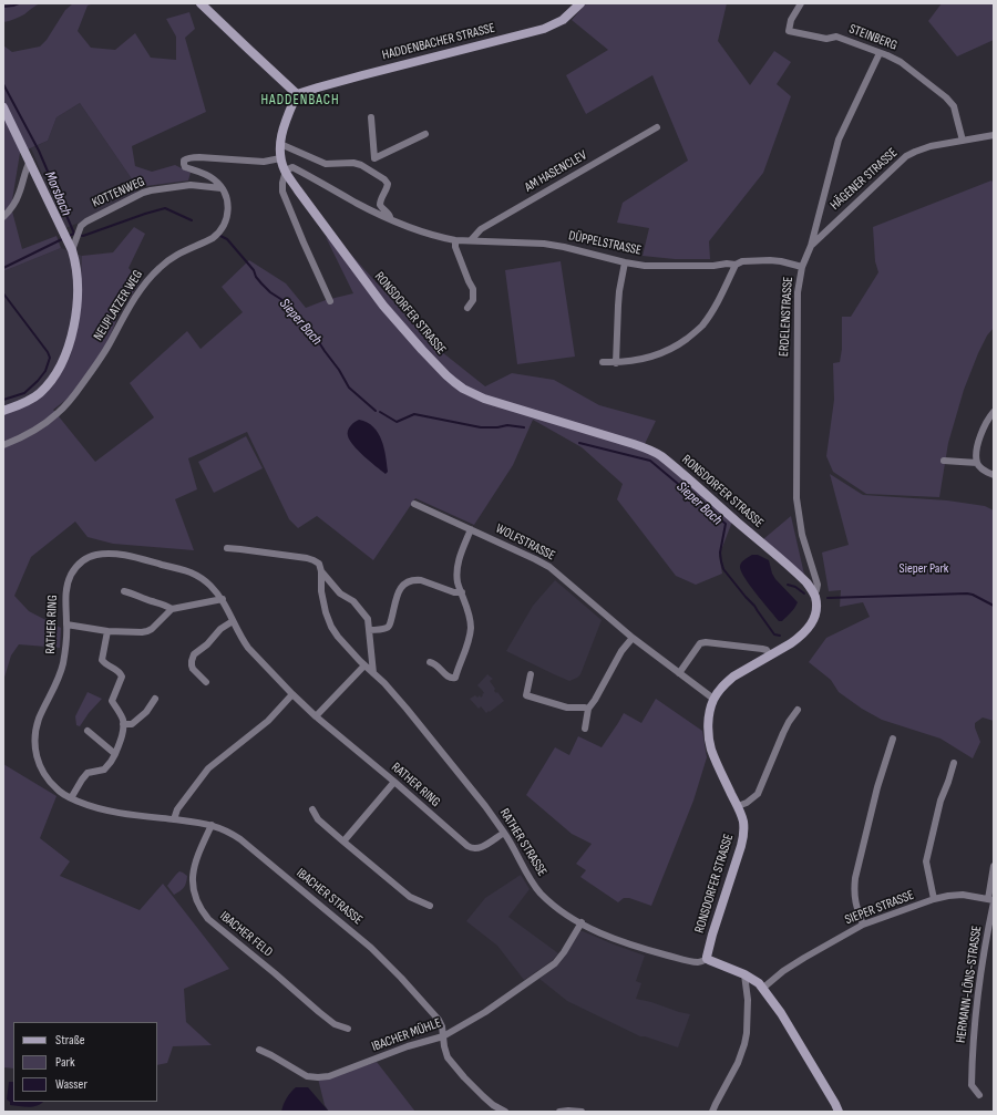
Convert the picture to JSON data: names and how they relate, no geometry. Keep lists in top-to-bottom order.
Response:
{
  "streets": {
    "main road": ["HADDENBACHER STRASSE", "RONSDORFER STRASSE"],
    "street": [
      "STEINBERG",
      "AM HASENCLEV",
      "HÄGENER STRASSE",
      "KOTTENWEG",
      "DÜPPELSTRASSE",
      "NEUPLATZER WEG",
      "ERDELENSTRASSE",
      "WOLFSTRASSE",
      "RATHER RING",
      "RATHER STRASSE",
      "IBACHER STRASSE",
      "SIEPER STRASSE",
      "IBACHER FELD",
      "HERMANN-LÖNS-STRASSE",
      "IBACHER MÜHLE"
    ]
  },
  "crossings": [
    ["STEINBERG", "HÄGENER STRASSE"],
    ["STEINBERG", "ERDELENSTRASSE"],
    ["HADDENBACHER STRASSE", "RONSDORFER STRASSE"],
    ["AM HASENCLEV", "DÜPPELSTRASSE"],
    ["HÄGENER STRASSE", "ERDELENSTRASSE"],
    ["KOTTENWEG", "NEUPLATZER WEG"],
    ["DÜPPELSTRASSE", "RONSDORFER STRASSE"],
    ["DÜPPELSTRASSE", "ERDELENSTRASSE"],
    ["RONSDORFER STRASSE", "ERDELENSTRASSE"],
    ["RONSDORFER STRASSE", "WOLFSTRASSE"],
    ["RONSDORFER STRASSE", "RATHER STRASSE"],
    ["RATHER RING", "RATHER STRASSE"],
    ["RATHER RING", "IBACHER STRASSE"],
    ["RATHER STRASSE", "IBACHER MÜHLE"],
    ["IBACHER STRASSE", "IBACHER FELD"],
    ["IBACHER STRASSE", "IBACHER MÜHLE"],
    ["SIEPER STRASSE", "HERMANN-LÖNS-STRASSE"]
  ],
  "districts": ["HADDENBACH"],
  "water": ["Morsbach", "Sieper Bach"],
  "parks": ["Sieper Park"],
  "legend": ["Straße", "Park", "Wasser"]
}
